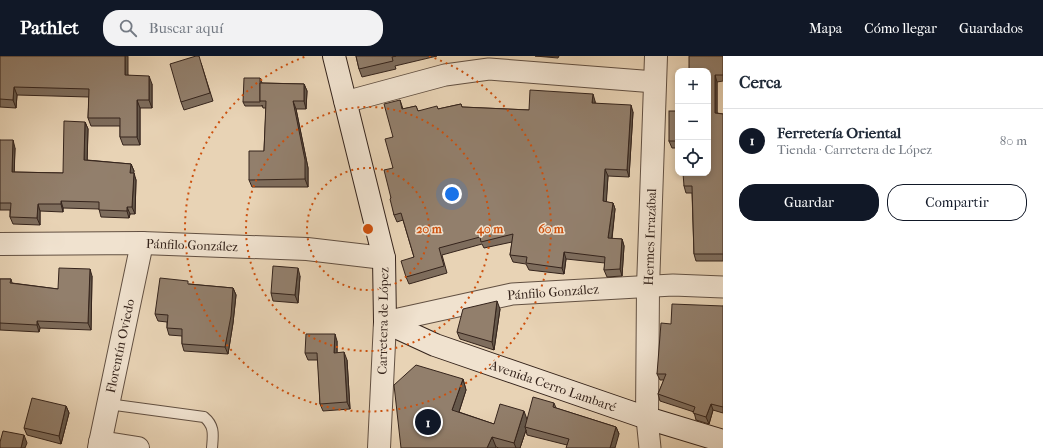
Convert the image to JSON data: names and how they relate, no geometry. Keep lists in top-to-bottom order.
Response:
{
  "streets": {
    "street": [
      "Hermes Irrazábal",
      "Pánfilo González",
      "Carretera de López",
      "Florentín Oviedo",
      "Avenida Cerro Lambaré"
    ]
  },
  "crossings": [
    ["Hermes Irrazábal", "Pánfilo González"],
    ["Hermes Irrazábal", "Avenida Cerro Lambaré"],
    ["Pánfilo González", "Carretera de López"],
    ["Pánfilo González", "Florentín Oviedo"],
    ["Pánfilo González", "Avenida Cerro Lambaré"],
    ["Carretera de López", "Avenida Cerro Lambaré"]
  ],
  "page": {
    "header": "Pathlet",
    "search": "Buscar aquí",
    "nav": ["Mapa", "Cómo llegar", "Guardados"],
    "heading": "Cerca",
    "map_buttons": ["+", "−"],
    "list": [
      {
        "mark": "1",
        "name": "Ferretería Oriental",
        "note": "Tienda · Carretera de López",
        "value": "80 m"
      }
    ],
    "buttons": ["Guardar", "Compartir"],
    "pins": "1"
  },
  "rings": ["20 m", "40 m", "60 m"]
}
